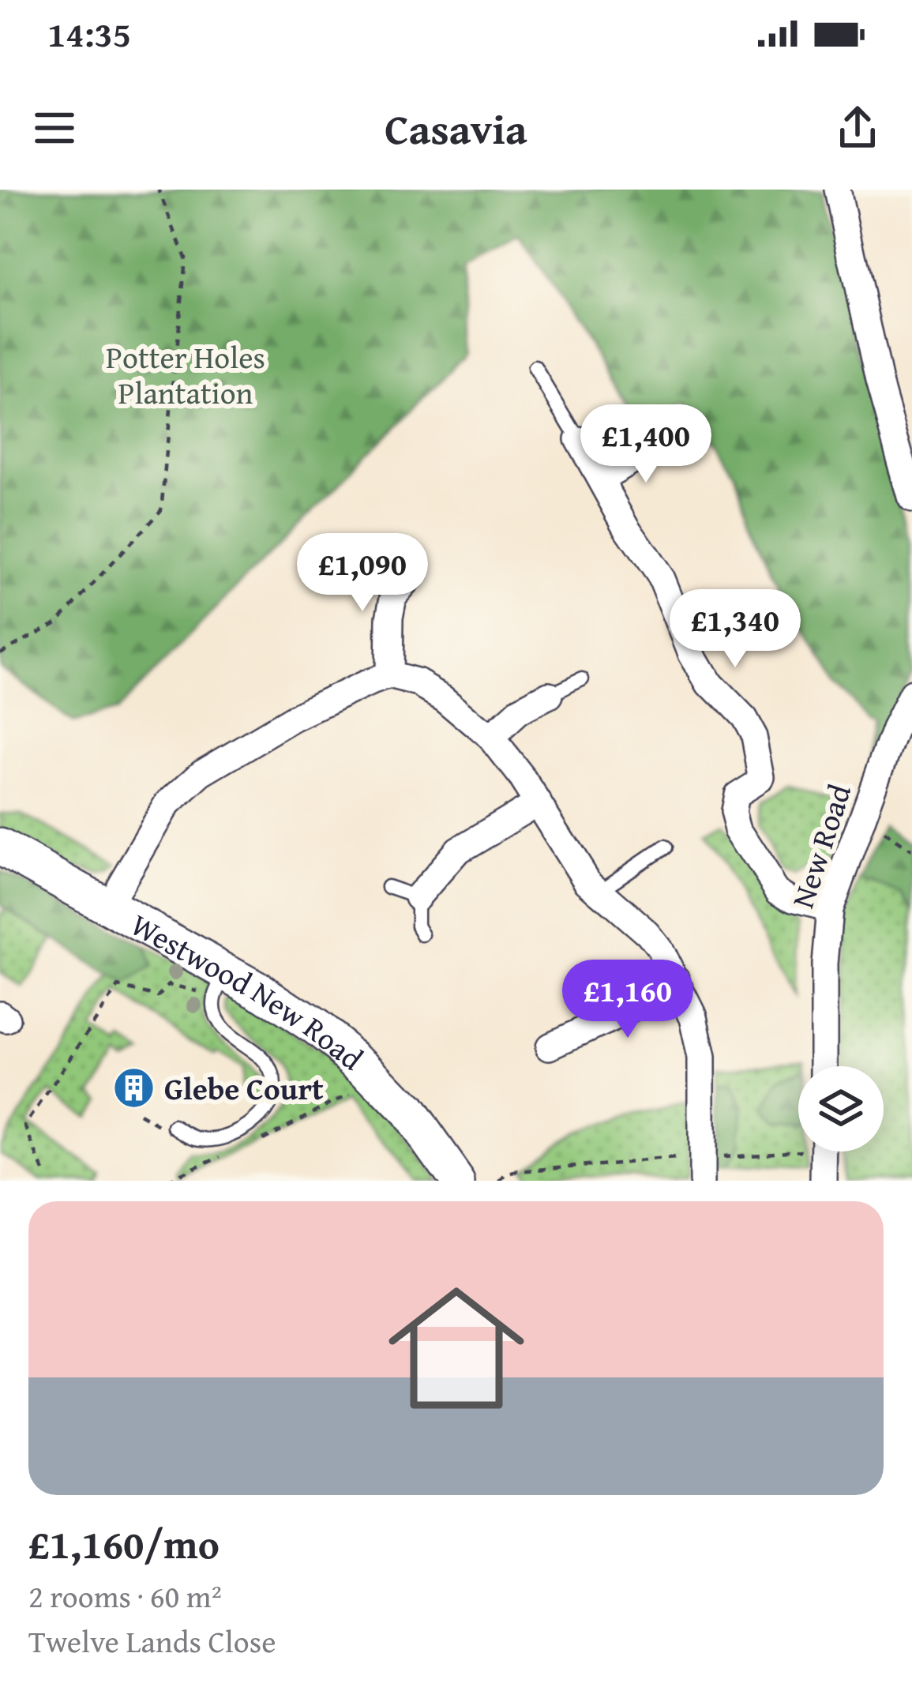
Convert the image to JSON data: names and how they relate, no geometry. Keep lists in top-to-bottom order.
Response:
{
  "streets": {
    "street": ["New Road", "Westwood New Road"]
  },
  "parks": ["Potter Holes Plantation"],
  "places": {
    "building": ["Glebe Court"]
  },
  "page": {
    "status": "14:35",
    "header": "Casavia",
    "price": [
      "£1,400",
      "£1,090",
      "£1,340",
      "£1,160"
    ],
    "list": [
      {
        "name": "£1,160/mo",
        "note": "2 rooms · 60 m² · Twelve Lands Close"
      }
    ]
  }
}
